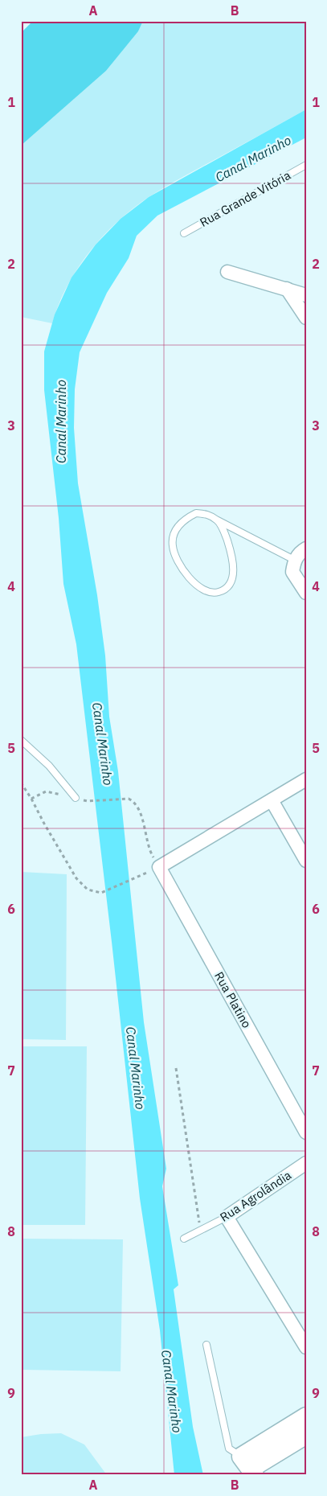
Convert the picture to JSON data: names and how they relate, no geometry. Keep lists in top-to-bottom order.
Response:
{
  "streets": {
    "street": ["Rua Platino", "Rua Agrolândia"],
    "lane": ["Rua Grande Vitória"]
  },
  "water": ["Canal Marinho"],
  "grid": {
    "columns": ["A", "B"],
    "rows": [
      "1",
      "2",
      "3",
      "4",
      "5",
      "6",
      "7",
      "8",
      "9"
    ]
  }
}
